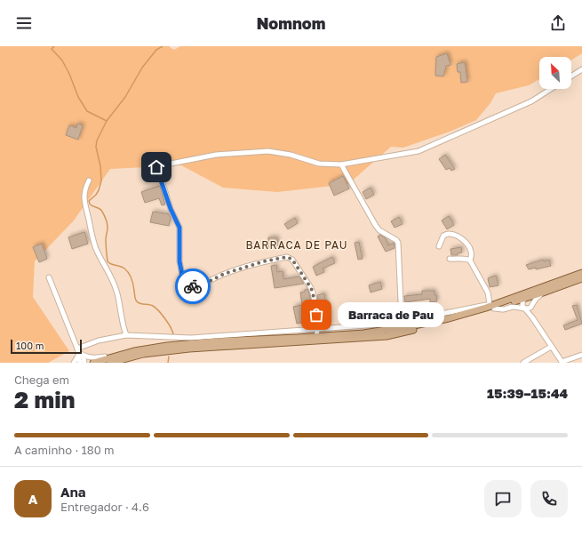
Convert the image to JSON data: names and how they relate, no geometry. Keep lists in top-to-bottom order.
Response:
{
  "districts": ["BARRACA DE PAU"],
  "places": ["Barraca de Pau"],
  "scale_bar": "100 m",
  "north": "top left",
  "page": {
    "header": "Nomnom",
    "bubble": "Barraca de Pau",
    "scale": "100 m",
    "heading": ["2 min", "Chega em", "15:39–15:44"],
    "panel": ["Ana", "Entregador · 4.6"],
    "bar": "A caminho · 180 m",
    "round": "A"
  }
}
